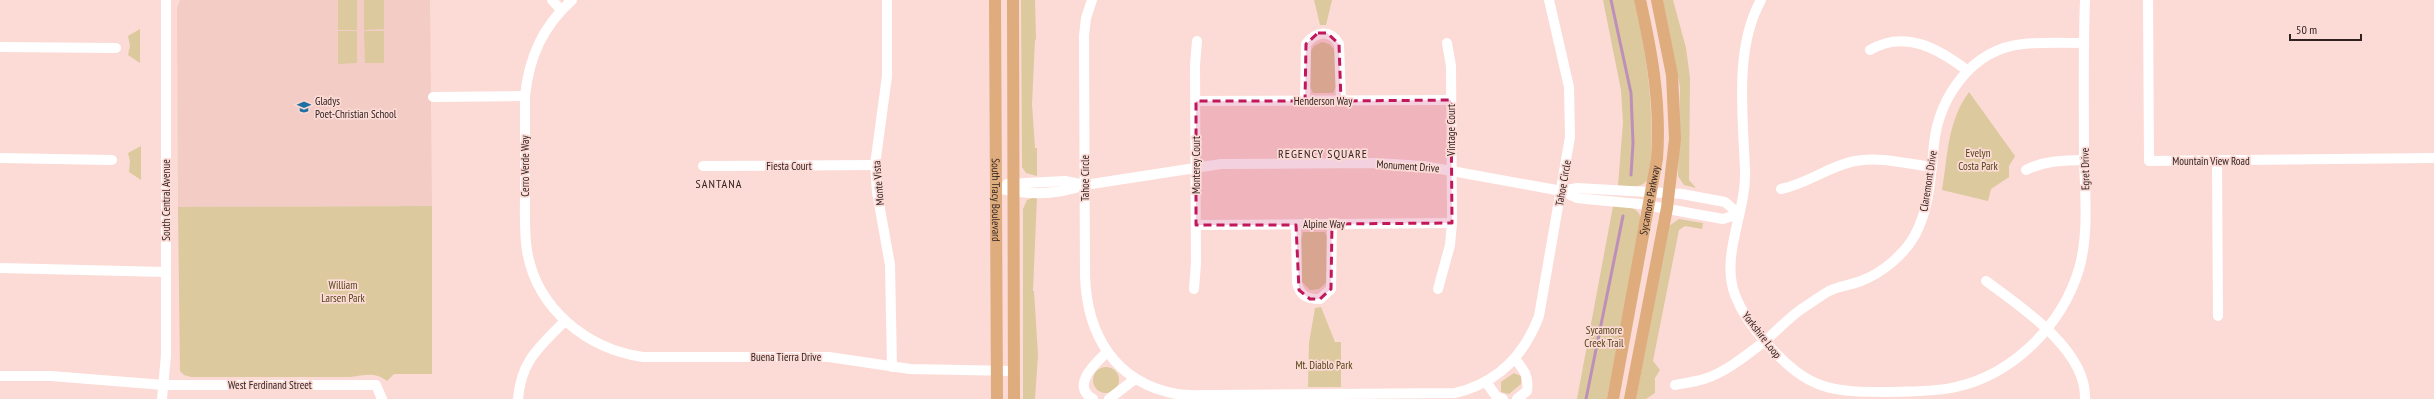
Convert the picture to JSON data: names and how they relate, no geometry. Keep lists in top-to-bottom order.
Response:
{
  "streets": {
    "main road": ["South Tracy Boulevard", "Sycamore Parkway"],
    "street": [
      "Henderson Way",
      "Vintage Court",
      "Mountain View Road",
      "Monterey Court",
      "Cerro Verde Way",
      "Fiesta Court",
      "Monument Drive",
      "Egret Drive",
      "Tahoe Circle",
      "Claremont Drive",
      "Monte Vista",
      "South Central Avenue",
      "Alpine Way",
      "Yorkshire Loop",
      "Buena Tierra Drive",
      "West Ferdinand Street"
    ]
  },
  "crossings": [
    ["Henderson Way", "Vintage Court"],
    ["Henderson Way", "Monterey Court"],
    ["Vintage Court", "Monument Drive"],
    ["Vintage Court", "Alpine Way"],
    ["Monterey Court", "Monument Drive"],
    ["Monterey Court", "Alpine Way"],
    ["Cerro Verde Way", "Buena Tierra Drive"],
    ["Fiesta Court", "Monte Vista"],
    ["Monument Drive", "Tahoe Circle"],
    ["Monument Drive", "South Tracy Boulevard"],
    ["Monument Drive", "Sycamore Parkway"],
    ["Monument Drive", "Yorkshire Loop"],
    ["Egret Drive", "Claremont Drive"],
    ["Egret Drive", "Yorkshire Loop"],
    ["Claremont Drive", "Yorkshire Loop"],
    ["Monte Vista", "Buena Tierra Drive"],
    ["South Central Avenue", "West Ferdinand Street"],
    ["South Tracy Boulevard", "Buena Tierra Drive"]
  ],
  "districts": ["REGENCY SQUARE", "SANTANA"],
  "parks": [
    "Evelyn Costa Park",
    "William Larsen Park",
    "Sycamore Creek Trail",
    "Mt. Diablo Park"
  ],
  "places": {
    "school or university": ["Gladys Poet-Christian School"]
  },
  "scale_bar": "50 m"
}
